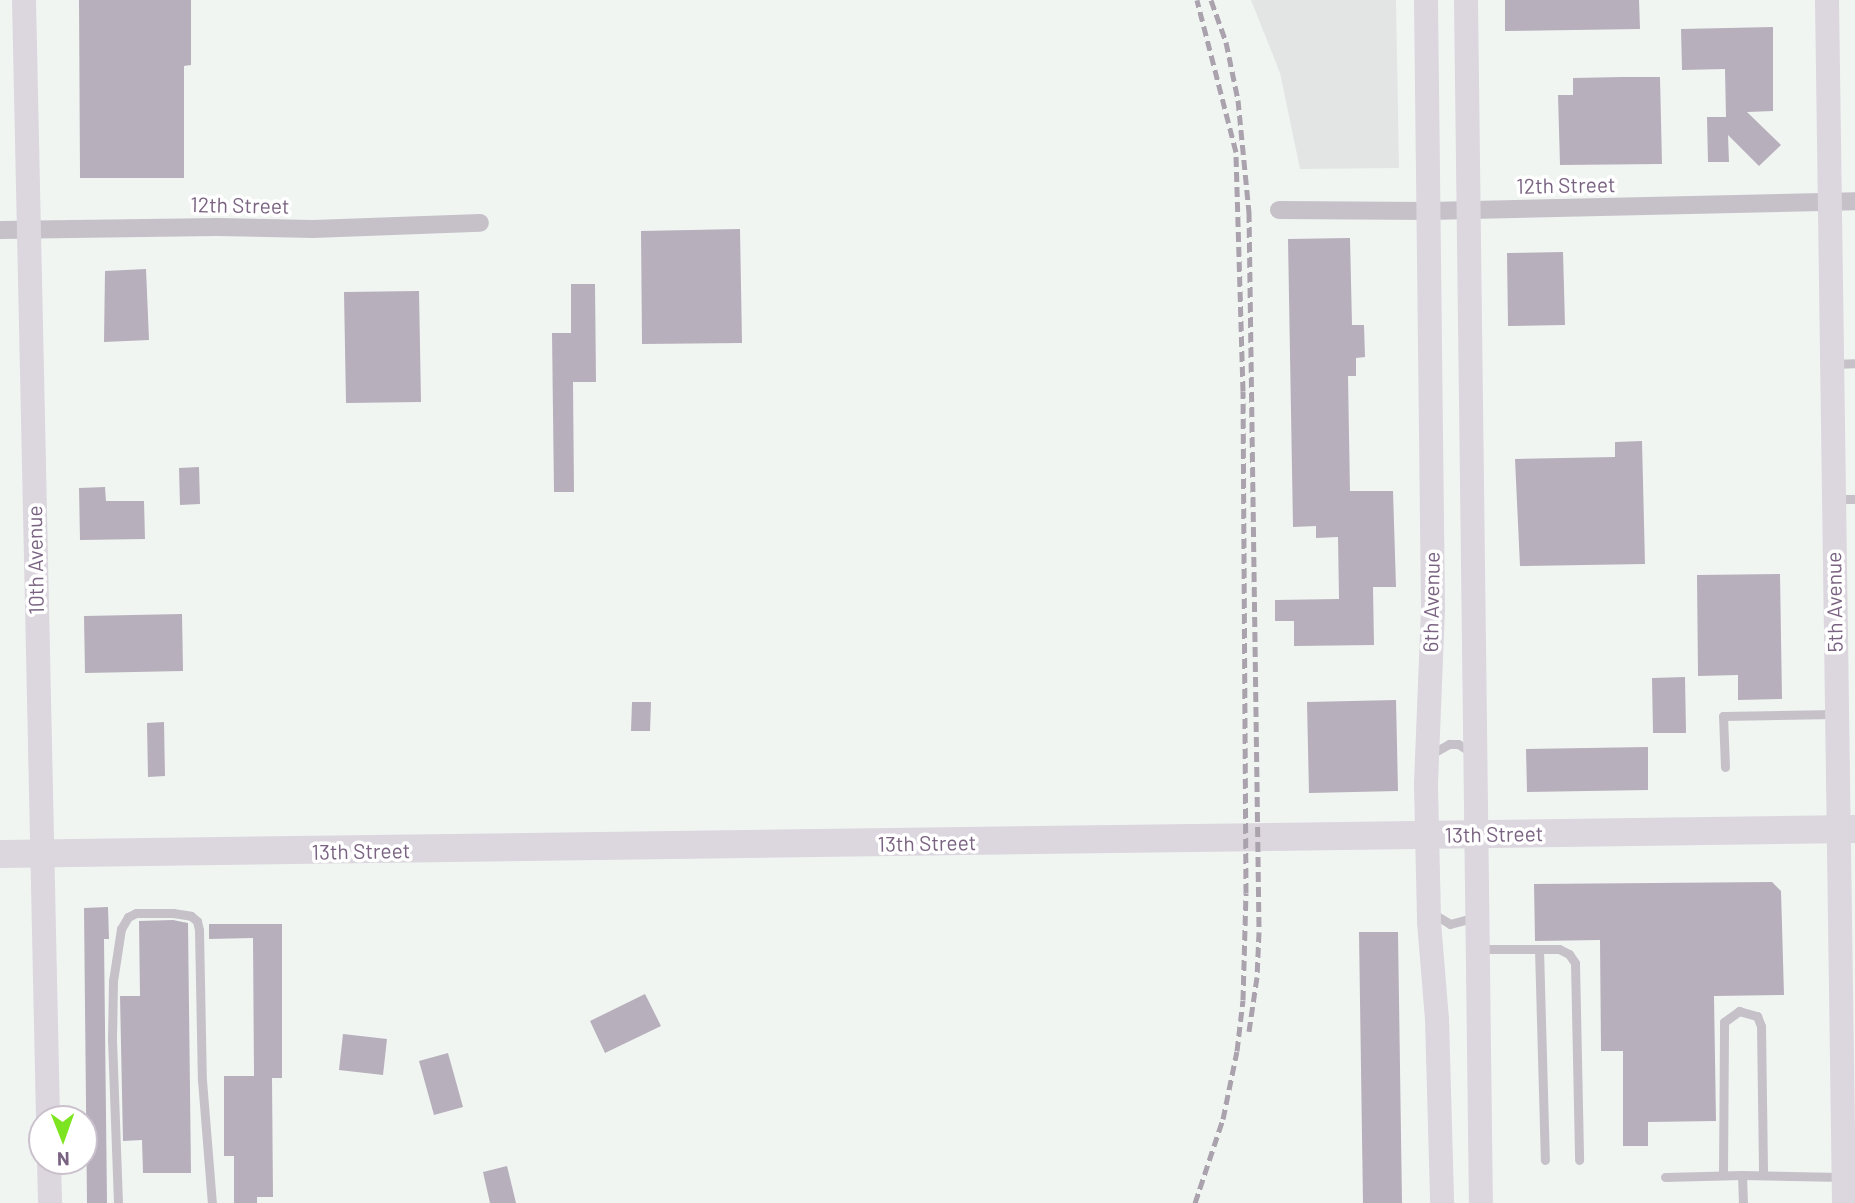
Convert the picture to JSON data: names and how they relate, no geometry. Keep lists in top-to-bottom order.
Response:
{
  "streets": {
    "main road": ["13th Street"],
    "street": [
      "12th Street",
      "10th Avenue",
      "6th Avenue",
      "5th Avenue"
    ]
  },
  "crossings": [
    ["12th Street", "10th Avenue"],
    ["12th Street", "6th Avenue"],
    ["12th Street", "5th Avenue"],
    ["10th Avenue", "13th Street"],
    ["5th Avenue", "13th Street"]
  ],
  "north": "bottom"
}
